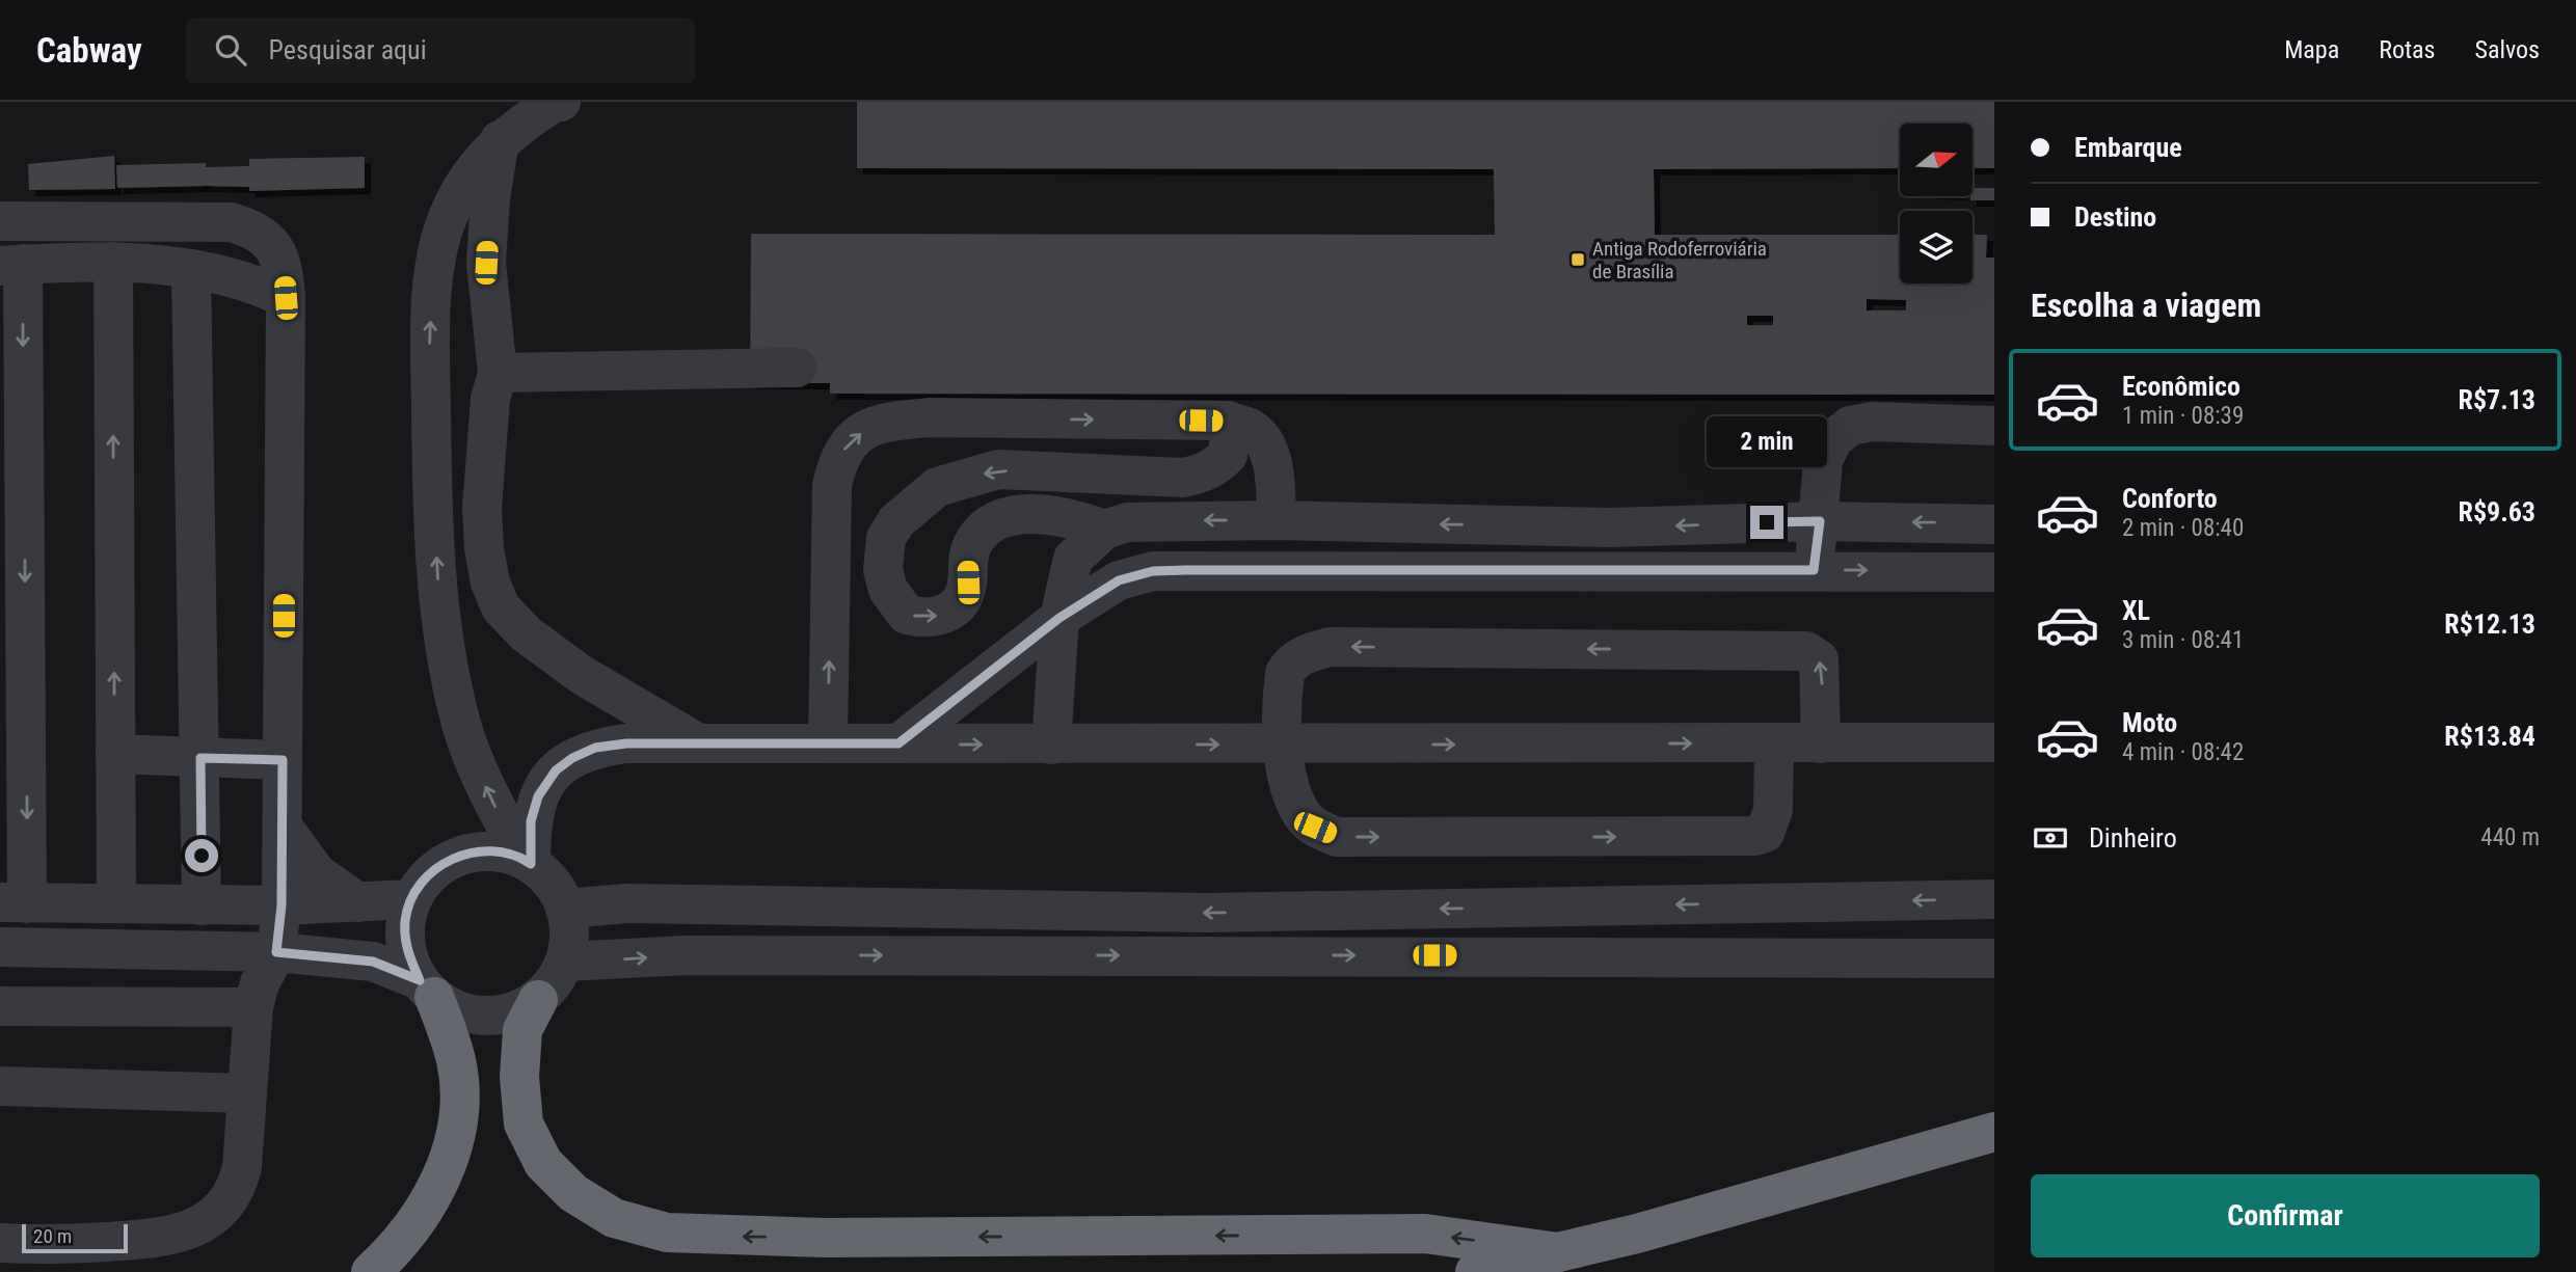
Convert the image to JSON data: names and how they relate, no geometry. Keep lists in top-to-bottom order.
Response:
{
  "places": {
    "transit": ["Antiga Rodoferroviária de Brasília"]
  },
  "scale_bar": "20 m",
  "north": "right",
  "page": {
    "header": "Cabway",
    "search": "Pesquisar aqui",
    "nav": ["Mapa", "Rotas", "Salvos"],
    "banner": ["Embarque", "Destino"],
    "heading": "Escolha a viagem",
    "list": [
      {
        "name": "Econômico",
        "note": "1 min · 08:39",
        "value": "R$7.13"
      },
      {
        "name": "Conforto",
        "note": "2 min · 08:40",
        "value": "R$9.63"
      },
      {
        "name": "XL",
        "note": "3 min · 08:41",
        "value": "R$12.13"
      },
      {
        "name": "Moto",
        "note": "4 min · 08:42",
        "value": "R$13.84"
      }
    ],
    "bubble": "2 min",
    "pay": ["Dinheiro", "440 m"],
    "buttons": "Confirmar",
    "scale": "20 m"
  }
}
